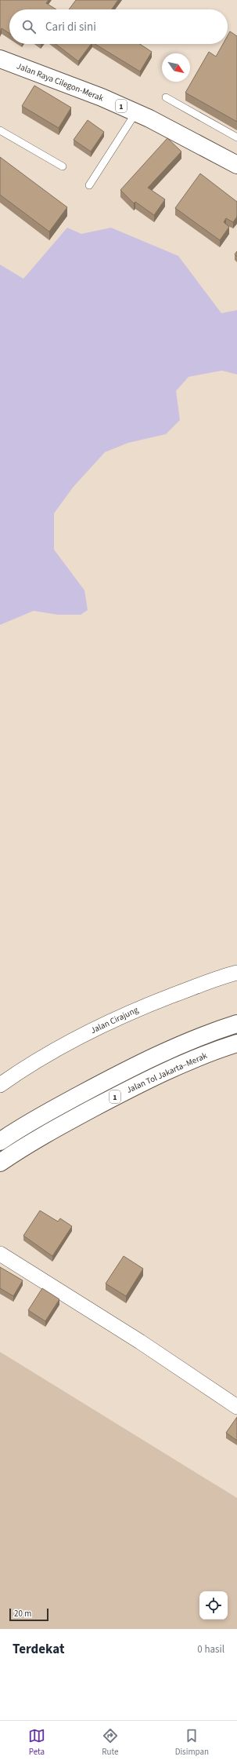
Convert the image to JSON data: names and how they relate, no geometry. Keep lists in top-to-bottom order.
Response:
{
  "streets": {
    "highway": ["Jalan Raya Cilegon-Merak", "1", "Jalan Tol Jakarta–Merak"],
    "street": ["Jalan Cirajung"]
  },
  "scale_bar": "20 m",
  "north": "bottom right",
  "page": {
    "search": "Cari di sini",
    "scale": "20 m",
    "heading": ["Terdekat", "0 hasil"],
    "nav": ["Peta", "Rute", "Disimpan"]
  }
}
